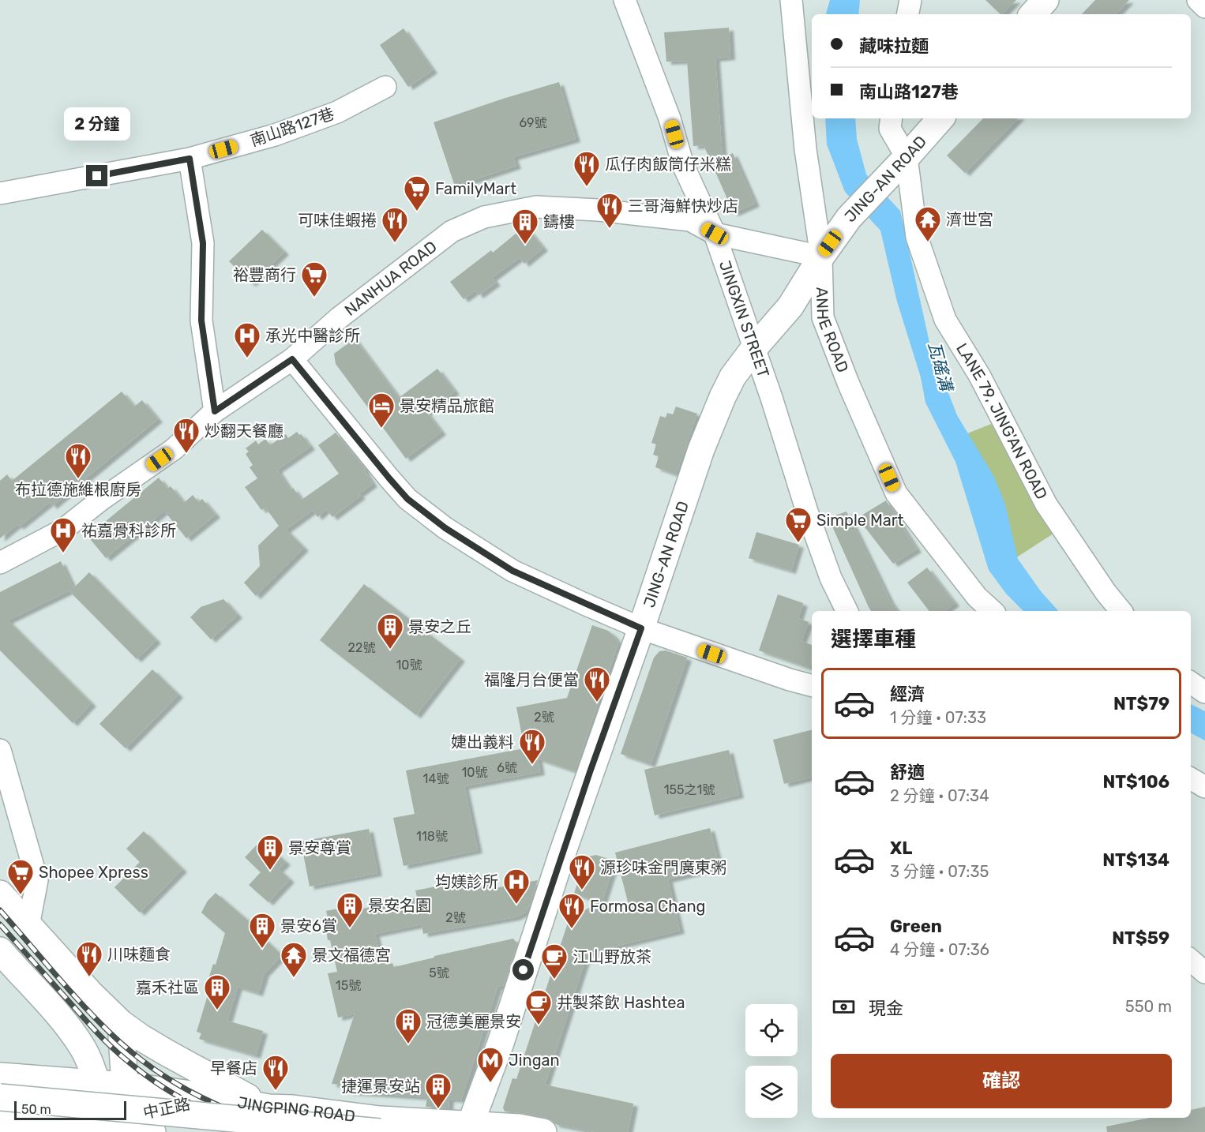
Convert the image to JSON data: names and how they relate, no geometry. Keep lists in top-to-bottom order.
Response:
{
  "streets": {
    "main road": ["JING-AN ROAD", "中正路", "JINGPING ROAD"],
    "street": [
      "南山路127巷",
      "NANHUA ROAD",
      "JINGXIN STREET",
      "ANHE ROAD",
      "LANE 79, JING'AN ROAD"
    ]
  },
  "crossings": [
    ["JING-AN ROAD", "NANHUA ROAD"],
    ["JING-AN ROAD", "JINGXIN STREET"],
    ["JING-AN ROAD", "ANHE ROAD"],
    ["JING-AN ROAD", "LANE 79, JING'AN ROAD"],
    ["JING-AN ROAD", "JINGPING ROAD"],
    ["NANHUA ROAD", "JINGXIN STREET"],
    ["NANHUA ROAD", "ANHE ROAD"],
    ["中正路", "JINGPING ROAD"]
  ],
  "water": ["瓦磘溝"],
  "places": {
    "restaurant": [
      "瓜仔肉飯筒仔米糕",
      "三哥海鮮快炒店",
      "可味佳蝦捲",
      "炒翻天餐廳",
      "布拉德施維根廚房",
      "福隆月台便當",
      "婕出義料",
      "源珍味金門廣東粥",
      "Formosa Chang",
      "川味麵食",
      "早餐店"
    ],
    "supermarket": [
      "FamilyMart",
      "裕豐商行",
      "Simple Mart",
      "Shopee Xpress"
    ],
    "temple": ["濟世宮", "景文福德宮"],
    "building": [
      "鑄樓",
      "景安之丘",
      "景安尊賞",
      "景安名園",
      "景安6賞",
      "嘉禾社區",
      "冠德美麗景安",
      "捷運景安站"
    ],
    "hospital": ["承光中醫診所", "祐嘉骨科診所", "均媄診所"],
    "hotel": ["景安精品旅館"],
    "cafe": ["江山野放茶", "井製茶飲 Hashtea"],
    "metro station": ["Jingan"]
  },
  "house_numbers": [
    "69號",
    "22號",
    "10號",
    "2號",
    "6號",
    "10號",
    "14號",
    "155之1號",
    "118號",
    "2號",
    "5號",
    "15號"
  ],
  "scale_bar": "50 m",
  "page": {
    "banner": ["藏味拉麵", "南山路127巷"],
    "bubble": "2 分鐘",
    "heading": "選擇車種",
    "list": [
      {
        "name": "經濟",
        "note": "1 分鐘 · 07:33",
        "value": "NT$79"
      },
      {
        "name": "舒適",
        "note": "2 分鐘 · 07:34",
        "value": "NT$106"
      },
      {
        "name": "XL",
        "note": "3 分鐘 · 07:35",
        "value": "NT$134"
      },
      {
        "name": "Green",
        "note": "4 分鐘 · 07:36",
        "value": "NT$59"
      }
    ],
    "pay": ["現金", "550 m"],
    "buttons": "確認",
    "scale": "50 m"
  }
}
